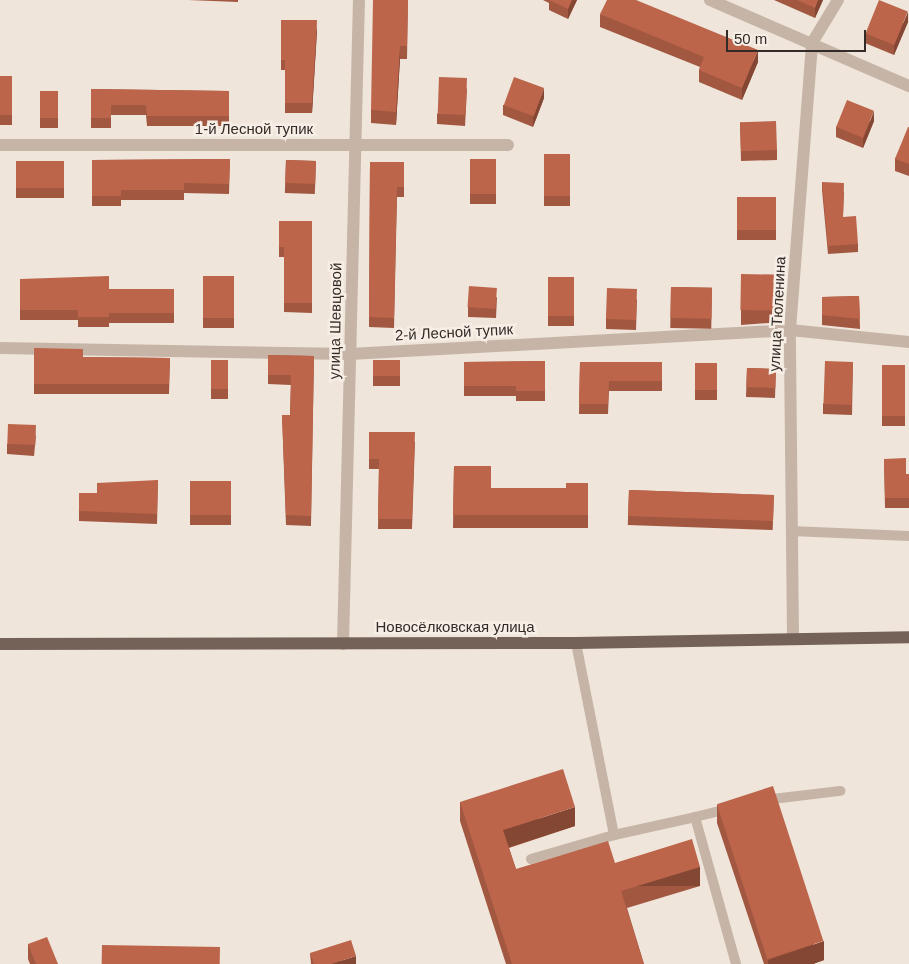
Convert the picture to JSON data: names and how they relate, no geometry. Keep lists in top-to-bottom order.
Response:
{
  "streets": {
    "main road": ["Новосёлковская улица"],
    "street": [
      "1-й Лесной тупик",
      "улица Тюленина",
      "улица Шевцовой",
      "2-й Лесной тупик"
    ]
  },
  "crossings": [
    ["1-й Лесной тупик", "улица Шевцовой"],
    ["улица Тюленина", "2-й Лесной тупик"],
    ["улица Тюленина", "Новосёлковская улица"],
    ["улица Шевцовой", "2-й Лесной тупик"],
    ["улица Шевцовой", "Новосёлковская улица"]
  ],
  "scale_bar": "50 m"
}
